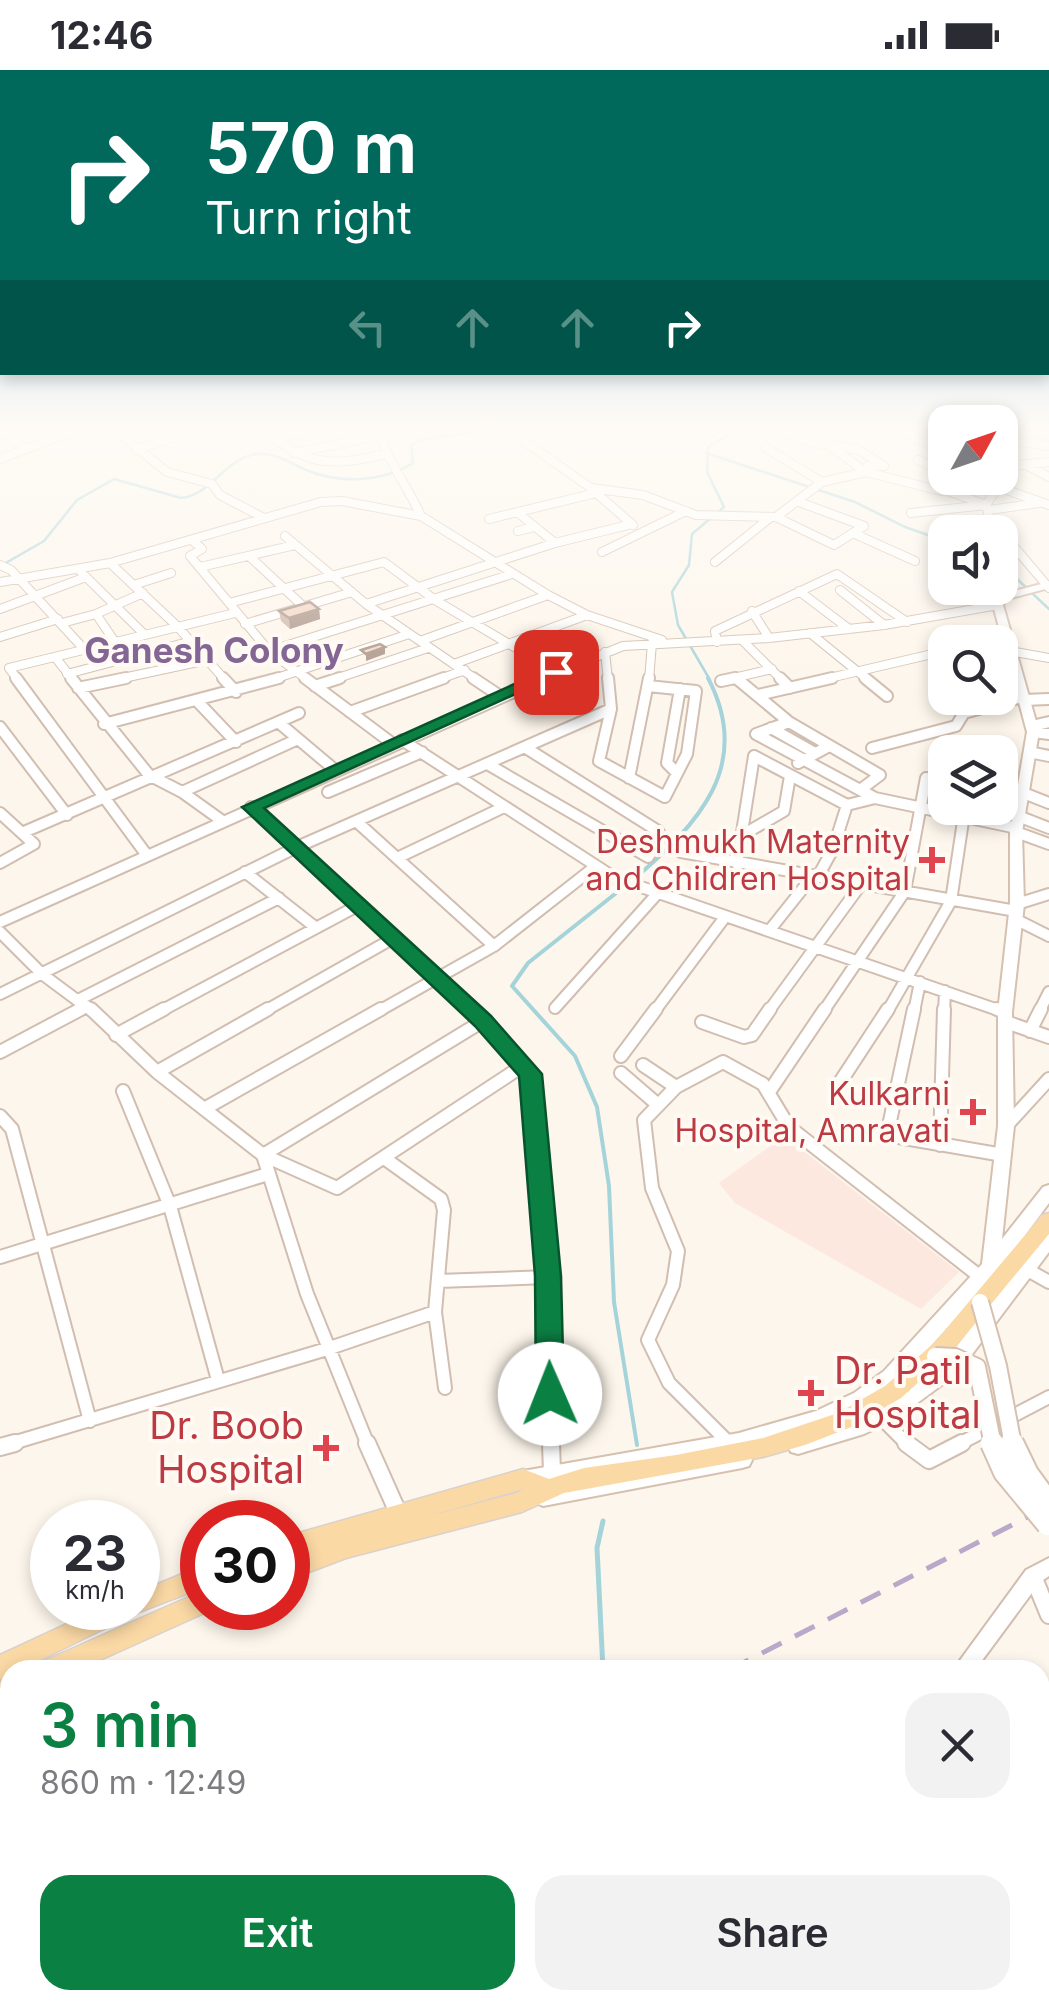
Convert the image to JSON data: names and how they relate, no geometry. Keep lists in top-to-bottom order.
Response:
{
  "districts": ["Ganesh Colony"],
  "places": {
    "health": [
      "Deshmukh Maternity and Children Hospital",
      "Kulkarni Hospital, Amravati",
      "Dr. Patil Hospital",
      "Dr. Boob Hospital"
    ]
  },
  "north": "top right",
  "page": {
    "status": "12:46",
    "turn": ["570 m", "Turn right"],
    "speed": "23 km/h",
    "limit": "30",
    "heading": ["3 min", "860 m · 12:49"],
    "buttons": ["Exit", "Share"]
  }
}
